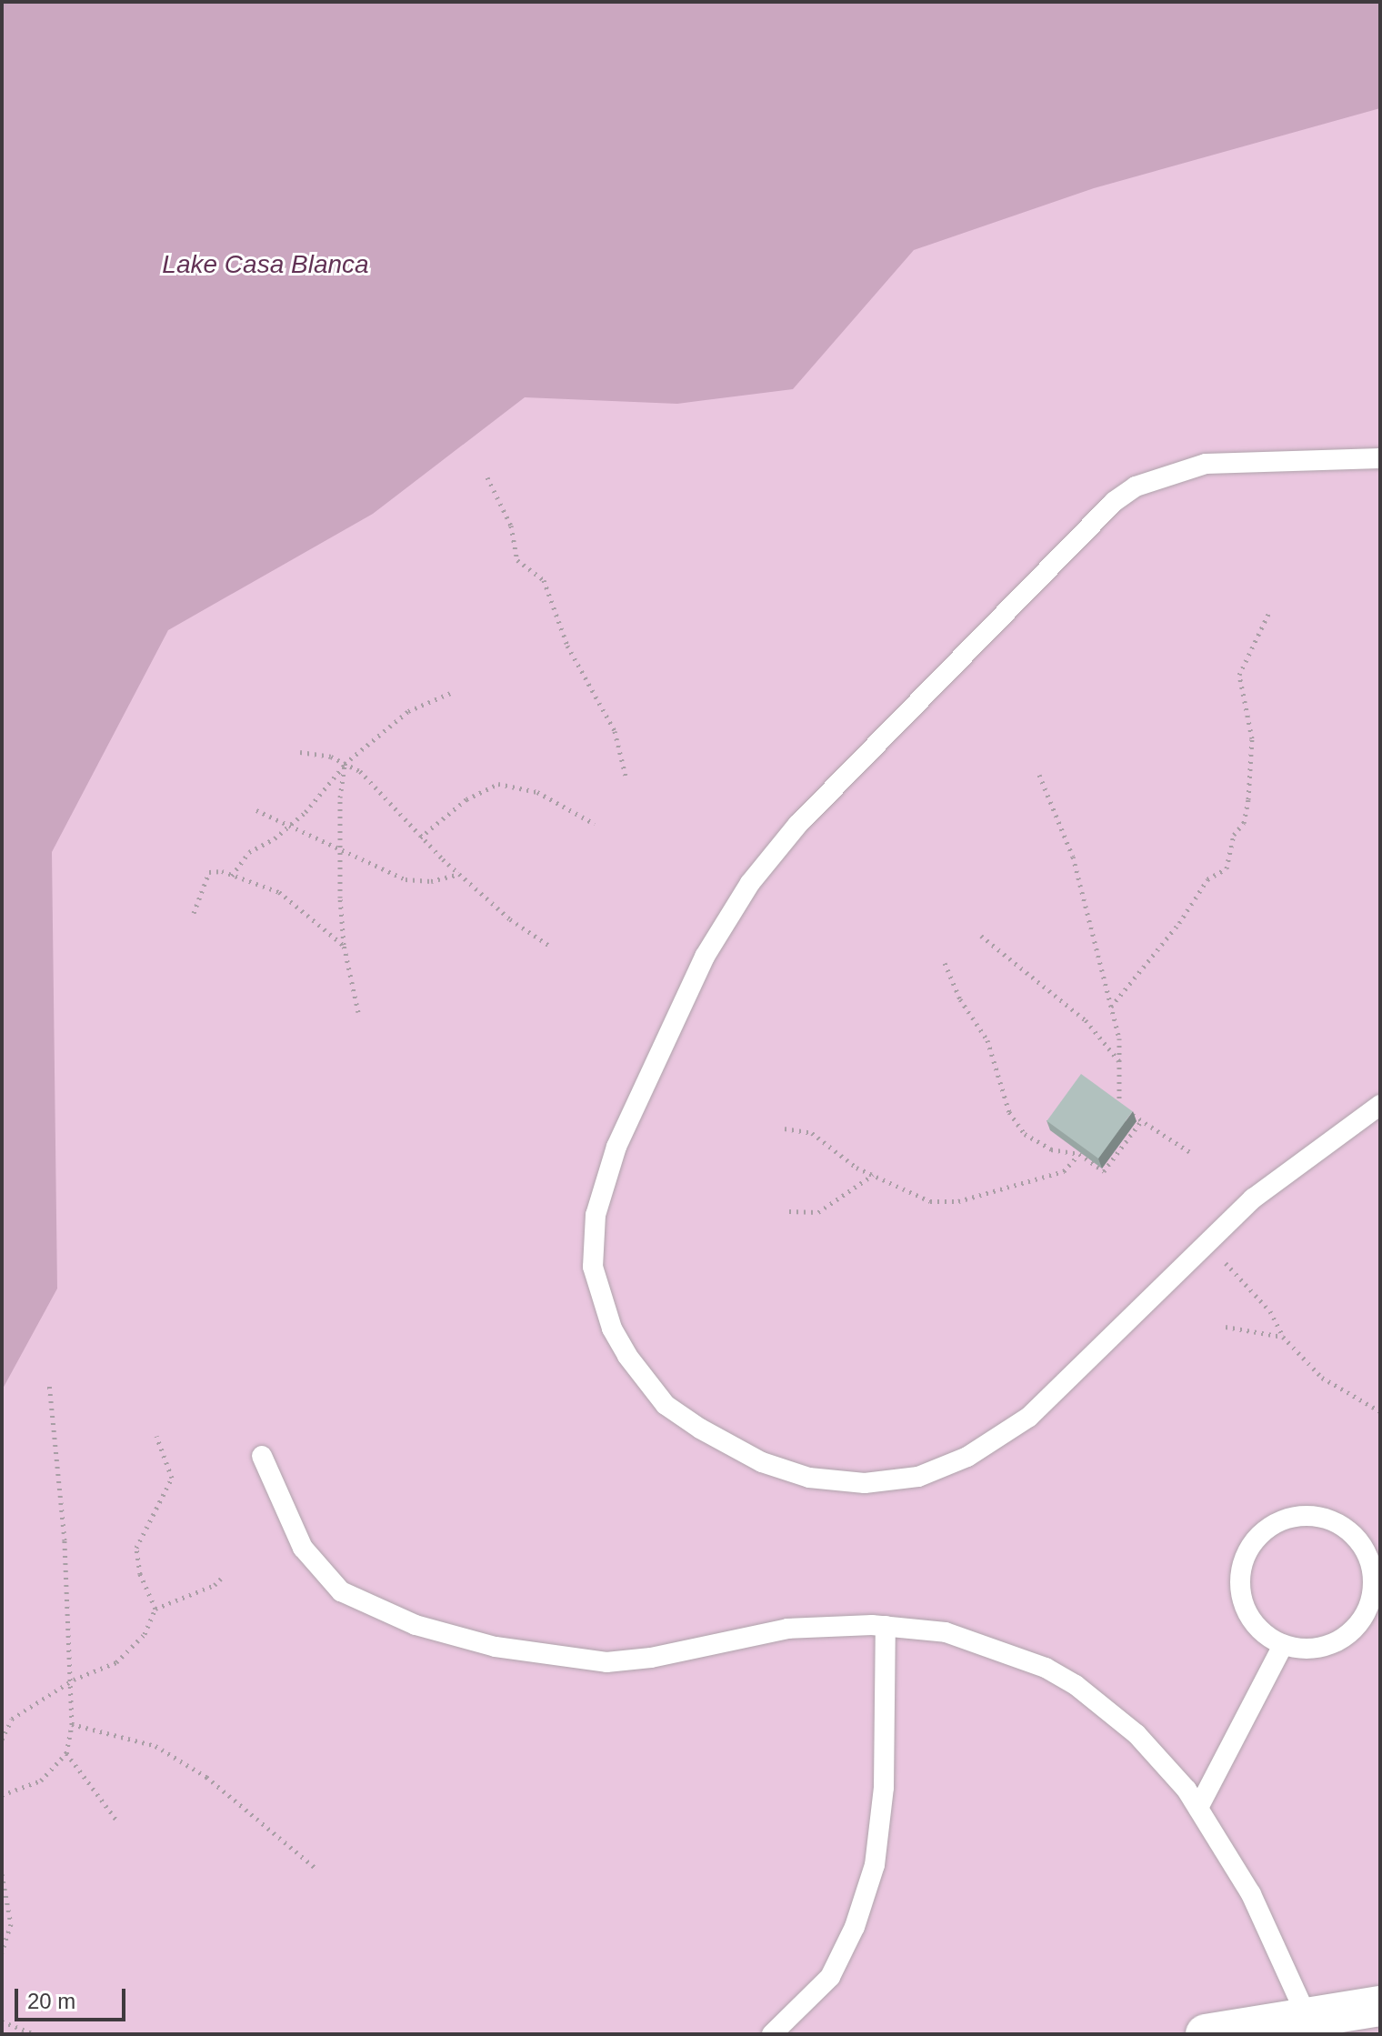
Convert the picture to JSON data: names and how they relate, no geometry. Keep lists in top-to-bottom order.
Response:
{
  "water": ["Lake Casa Blanca"],
  "scale_bar": "20 m"
}
